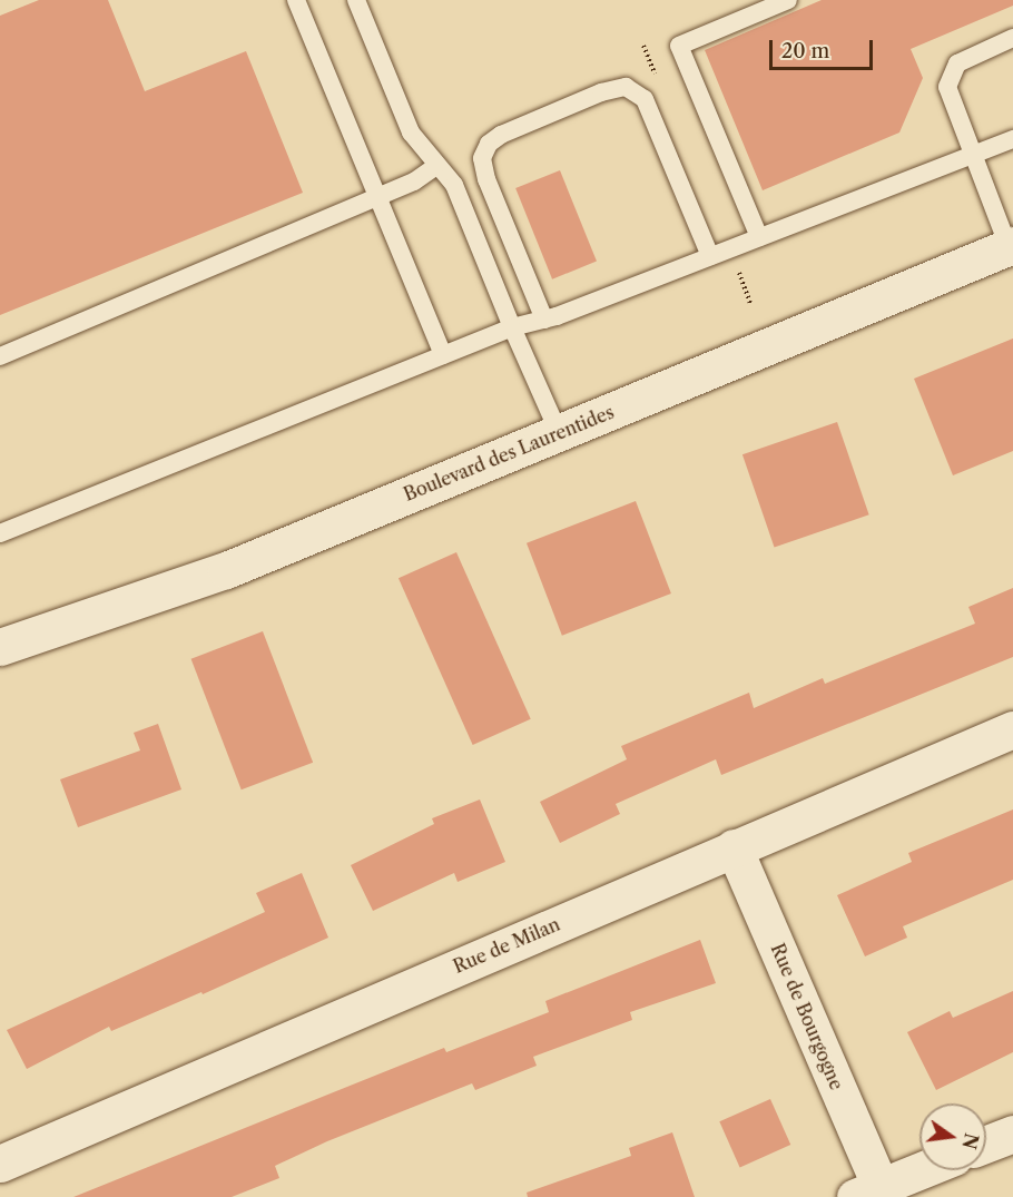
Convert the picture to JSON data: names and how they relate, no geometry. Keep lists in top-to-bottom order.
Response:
{
  "streets": {
    "street": ["Boulevard des Laurentides", "Rue de Milan", "Rue de Bourgogne"]
  },
  "crossings": [
    ["Rue de Milan", "Rue de Bourgogne"]
  ],
  "scale_bar": "20 m",
  "north": "right"
}
